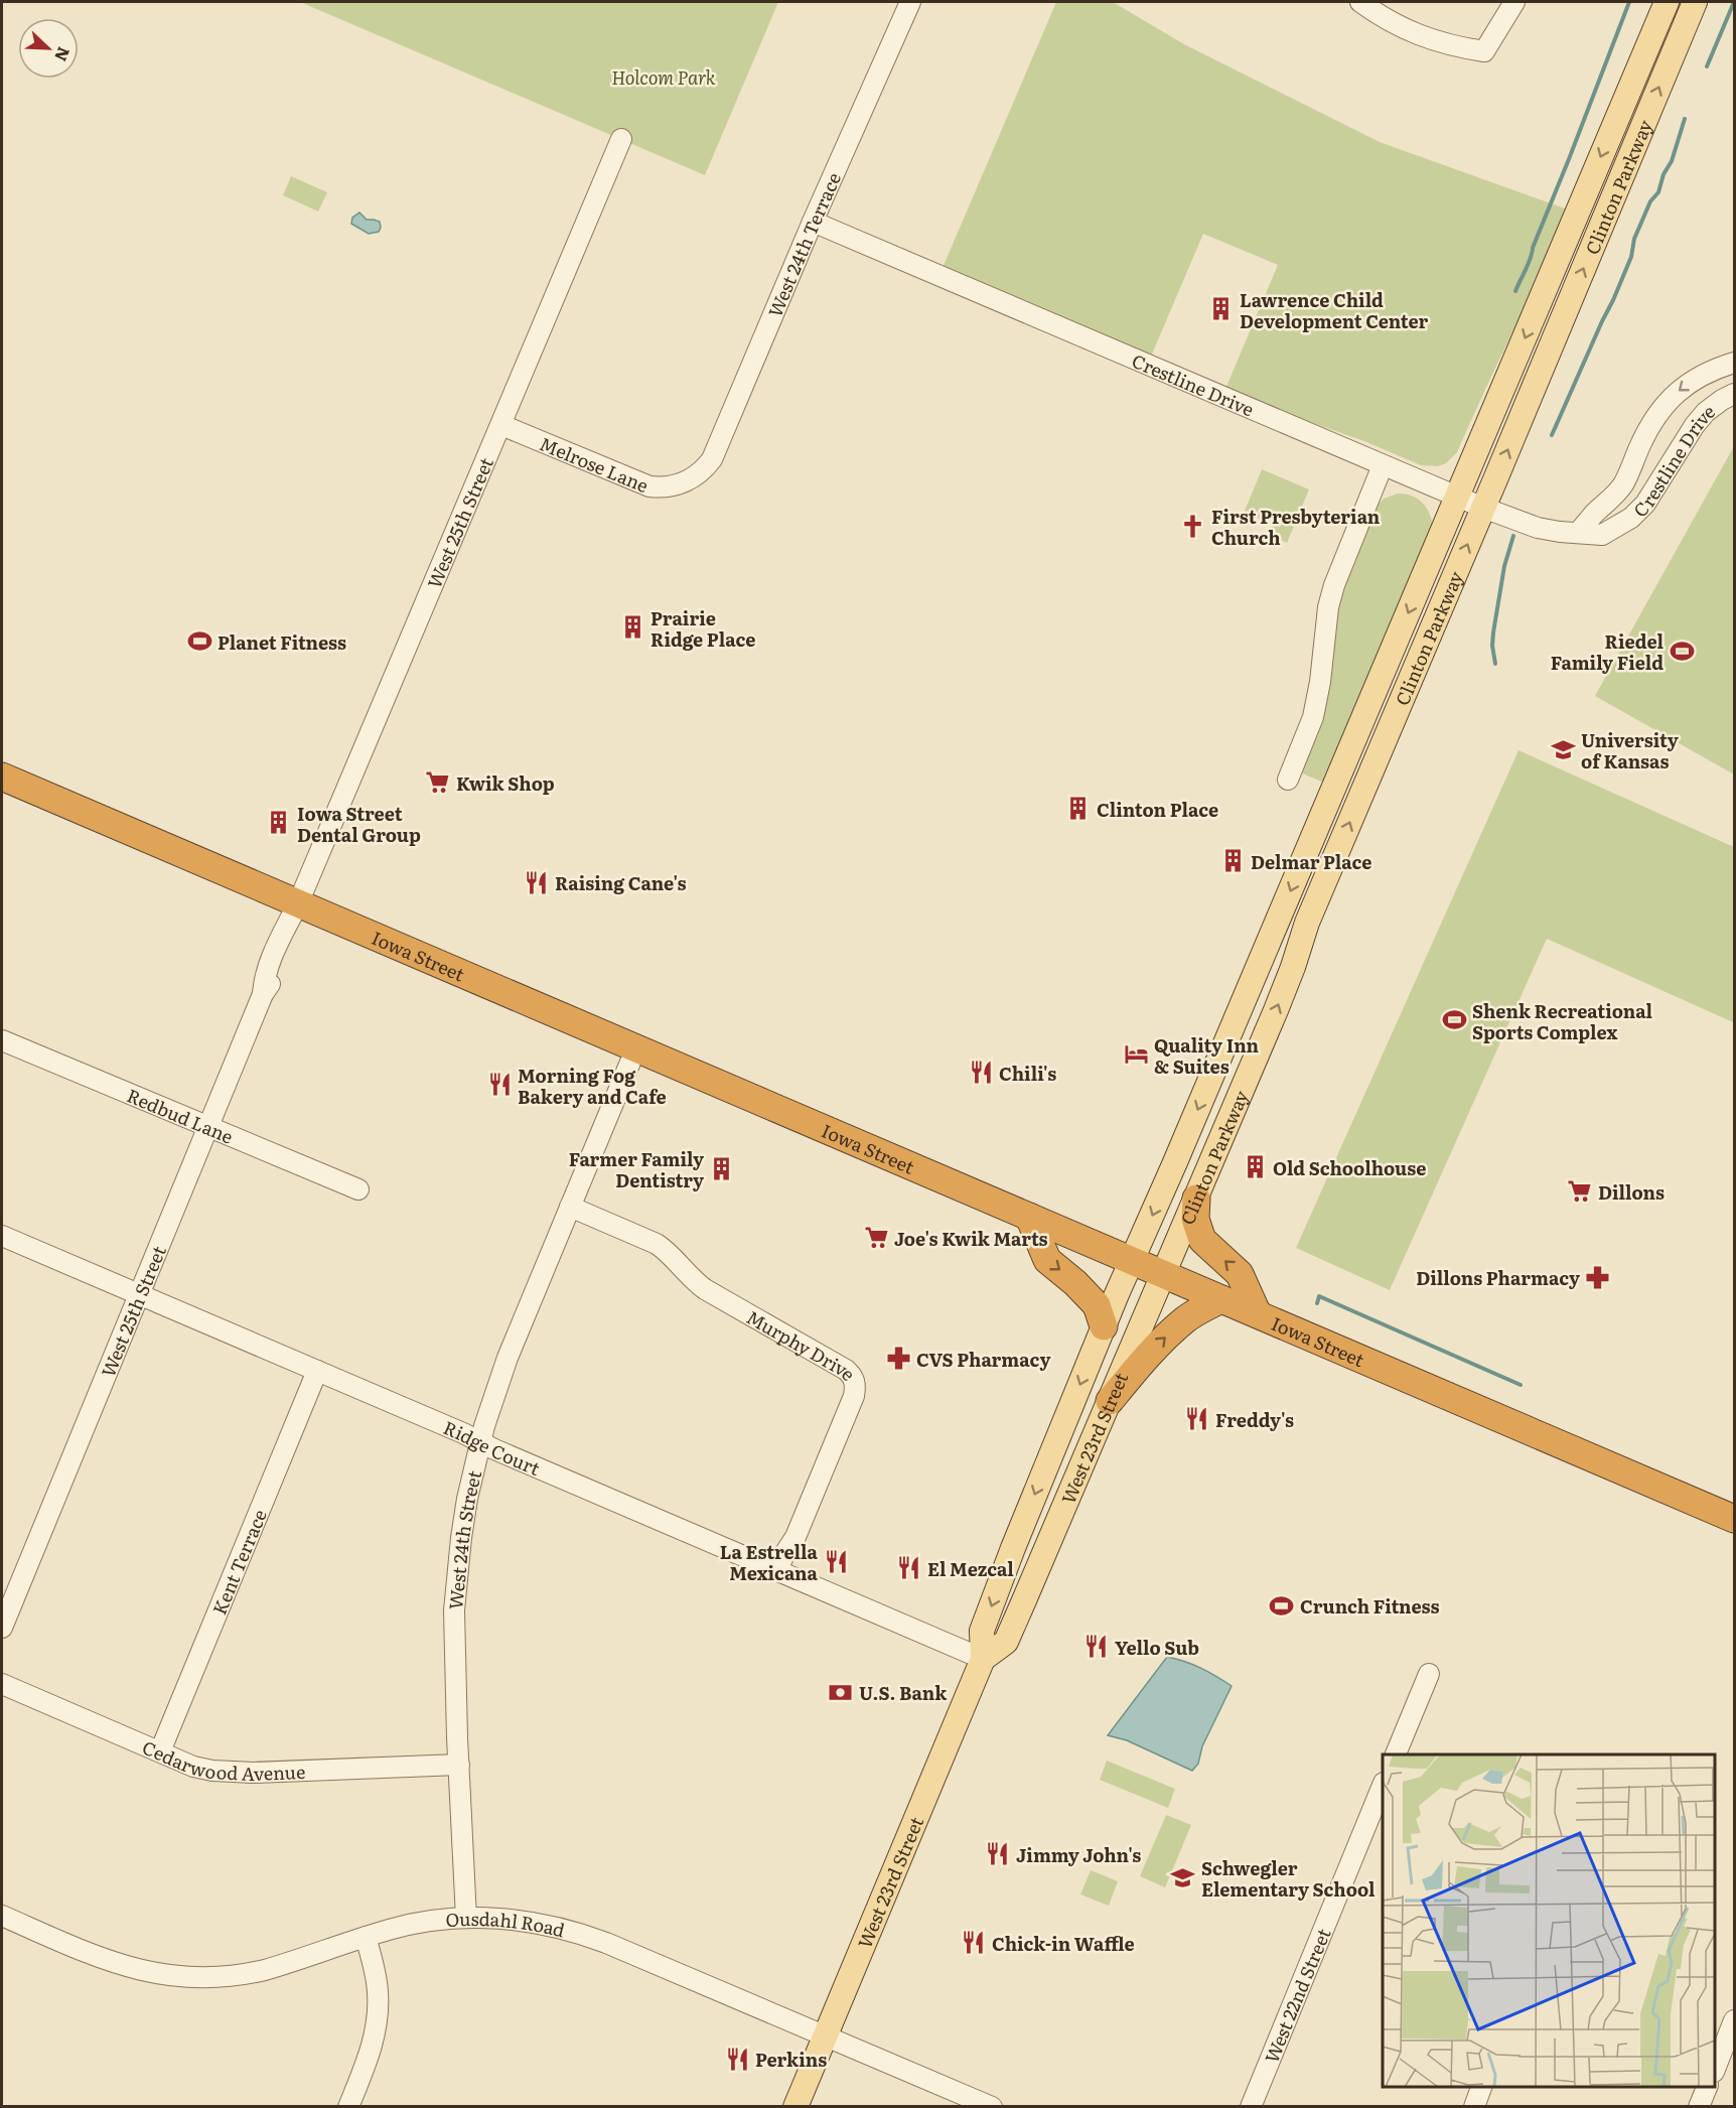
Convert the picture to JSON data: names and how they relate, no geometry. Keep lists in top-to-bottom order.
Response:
{
  "streets": {
    "highway": ["Iowa Street"],
    "main road": ["Clinton Parkway", "West 23rd Street"],
    "street": [
      "West 24th Terrace",
      "Crestline Drive",
      "Melrose Lane",
      "West 25th Street",
      "Redbud Lane",
      "Murphy Drive",
      "Ridge Court",
      "West 24th Street",
      "Kent Terrace",
      "Cedarwood Avenue",
      "Ousdahl Road",
      "West 22nd Street"
    ]
  },
  "crossings": [
    ["Clinton Parkway", "Crestline Drive"],
    ["Clinton Parkway", "Iowa Street"],
    ["Clinton Parkway", "West 23rd Street"],
    ["West 24th Terrace", "Crestline Drive"],
    ["West 24th Terrace", "Melrose Lane"],
    ["Melrose Lane", "West 25th Street"],
    ["West 25th Street", "Iowa Street"],
    ["West 25th Street", "Redbud Lane"],
    ["West 25th Street", "Ridge Court"],
    ["Iowa Street", "West 23rd Street"],
    ["Iowa Street", "West 24th Street"],
    ["Murphy Drive", "Ridge Court"],
    ["Murphy Drive", "West 24th Street"],
    ["West 23rd Street", "Ridge Court"],
    ["West 23rd Street", "Ousdahl Road"],
    ["Ridge Court", "West 24th Street"],
    ["Ridge Court", "Kent Terrace"],
    ["West 24th Street", "Cedarwood Avenue"],
    ["West 24th Street", "Ousdahl Road"],
    ["Kent Terrace", "Cedarwood Avenue"]
  ],
  "parks": ["Holcom Park"],
  "places": {
    "building": [
      "Lawrence Child Development Center",
      "Prairie Ridge Place",
      "Clinton Place",
      "Iowa Street Dental Group",
      "Delmar Place",
      "Old Schoolhouse",
      "Farmer Family Dentistry"
    ],
    "church": ["First Presbyterian Church"],
    "sports": [
      "Planet Fitness",
      "Riedel Family Field",
      "Shenk Recreational Sports Complex",
      "Crunch Fitness"
    ],
    "school or university": ["University of Kansas", "Schwegler Elementary School"],
    "supermarket": ["Kwik Shop", "Dillons", "Joe's Kwik Marts"],
    "restaurant": [
      "Raising Cane's",
      "Chili's",
      "Morning Fog Bakery and Cafe",
      "Freddy's",
      "La Estrella Mexicana",
      "El Mezcal",
      "Yello Sub",
      "Jimmy John's",
      "Chick-in Waffle",
      "Perkins"
    ],
    "hotel": ["Quality Inn & Suites"],
    "pharmacy": ["Dillons Pharmacy", "CVS Pharmacy"],
    "bank": ["U.S. Bank"]
  },
  "north": "bottom right"
}
